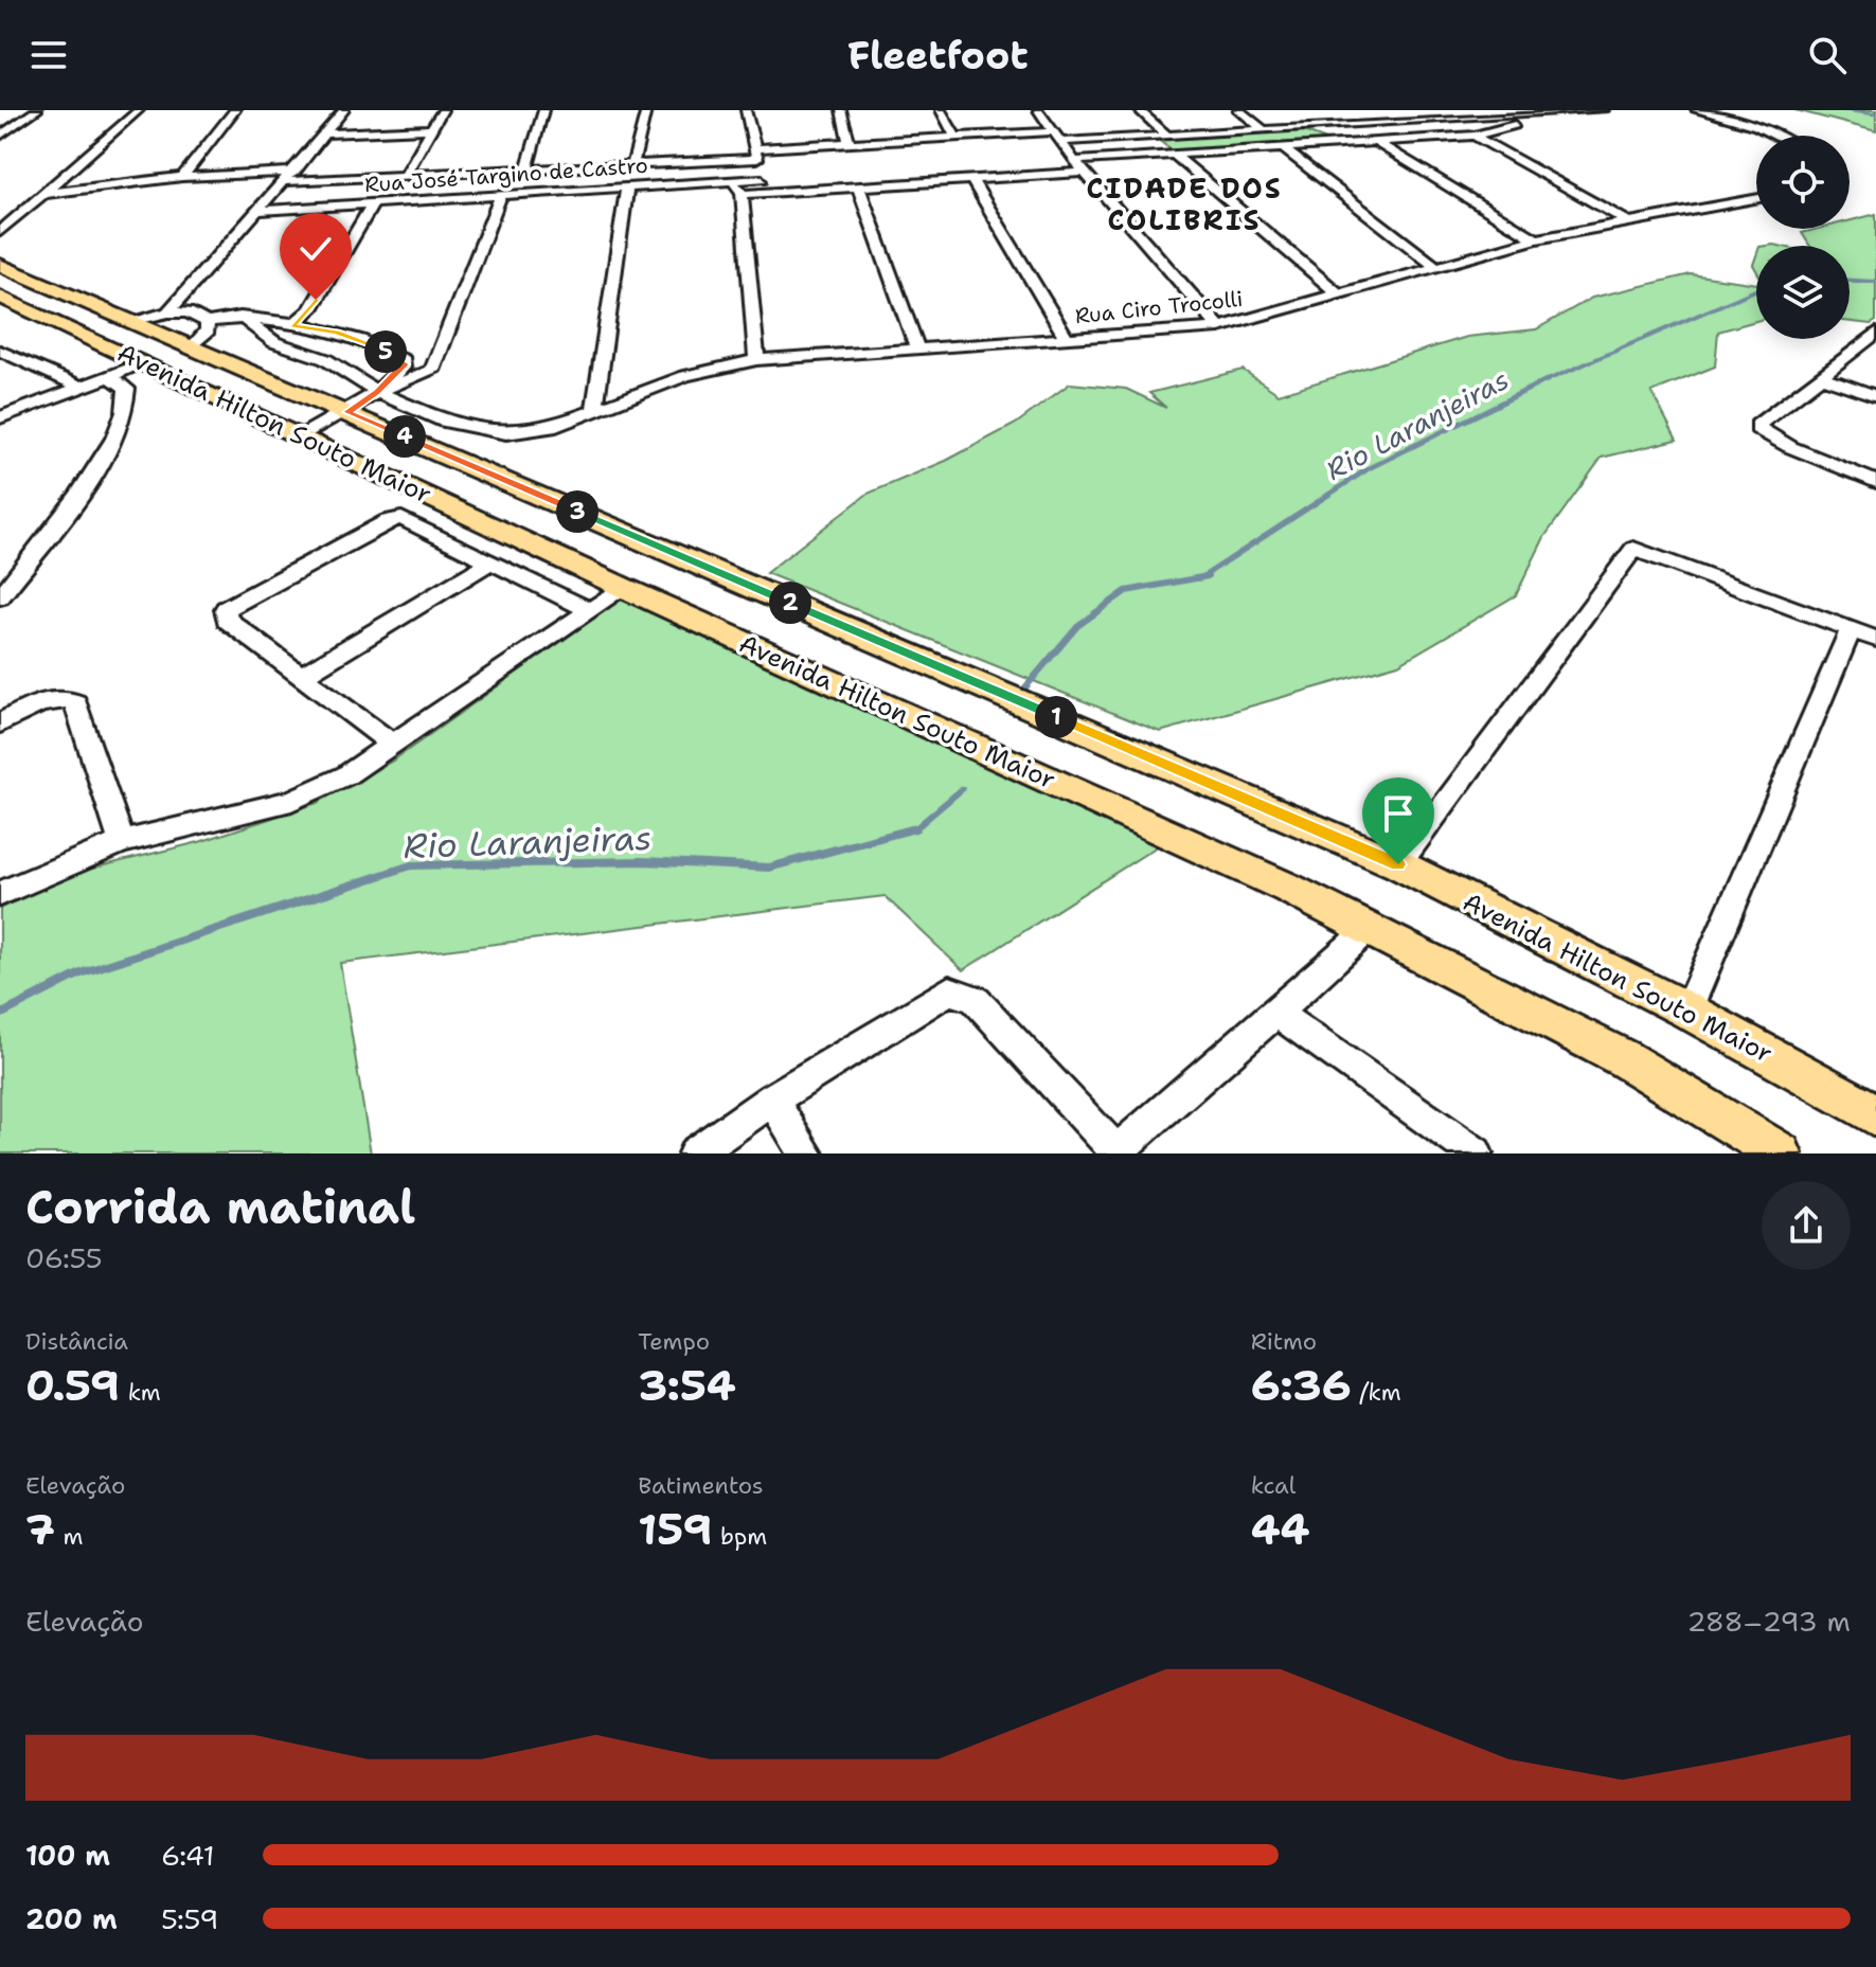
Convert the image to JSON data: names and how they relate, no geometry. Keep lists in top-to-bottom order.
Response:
{
  "streets": {
    "main road": ["Avenida Hilton Souto Maior"],
    "street": ["Rua José Targino de Castro", "Rua Ciro Trocolli"]
  },
  "districts": ["CIDADE DOS COLIBRIS"],
  "water": ["Rio Laranjeiras"],
  "page": {
    "header": "Fleetfoot",
    "pins": [
      "5",
      "4",
      "3",
      "2",
      "1"
    ],
    "heading": ["Corrida matinal", "06:55"],
    "stats": [
      ["Distância", "0.59 km"],
      ["Tempo", "3:54"],
      ["Ritmo", "6:36 /km"],
      ["Elevação", "7 m"],
      ["Batimentos", "159 bpm"],
      ["kcal", "44"]
    ],
    "chart": ["Elevação", "288–293 m"],
    "list": [
      {
        "name": "100 m",
        "note": "6:41"
      },
      {
        "name": "200 m",
        "note": "5:59"
      }
    ]
  }
}
